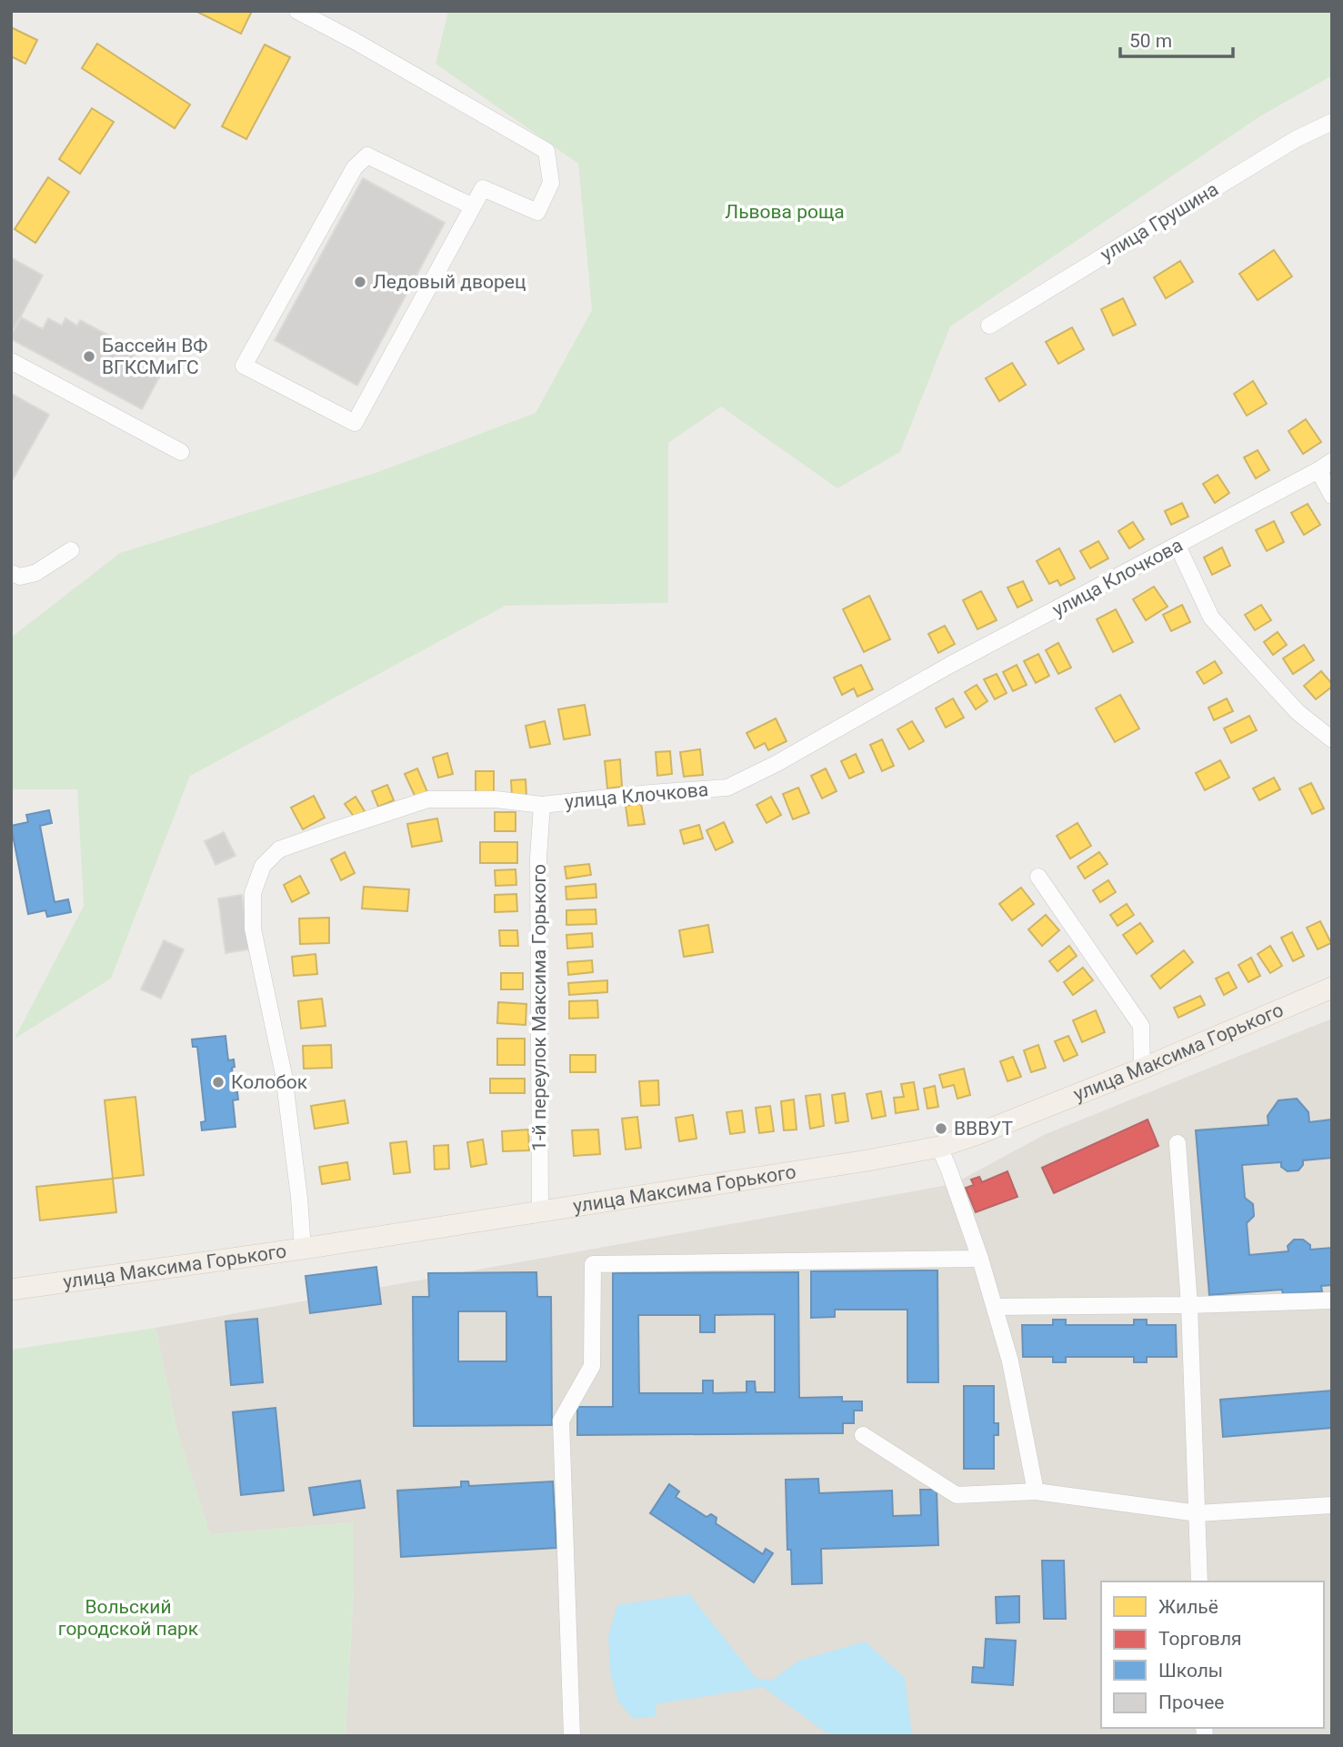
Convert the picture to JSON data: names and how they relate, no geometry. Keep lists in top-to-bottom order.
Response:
{
  "streets": {
    "main road": ["улица Максима Горького"],
    "street": ["улица Грушина", "улица Клочкова", "1-й переулок Максима Горького"]
  },
  "crossings": [
    ["улица Клочкова", "1-й переулок Максима Горького"],
    ["улица Клочкова", "улица Максима Горького"],
    ["1-й переулок Максима Горького", "улица Максима Горького"]
  ],
  "parks": ["Львова роща", "Вольский городской парк"],
  "places": [
    "Ледовый дворец",
    "Бассейн ВФ ВГКСМиГС",
    "Колобок",
    "ВВВУТ"
  ],
  "legend": [
    "Жильё",
    "Торговля",
    "Школы",
    "Прочее"
  ],
  "scale_bar": "50 m"
}
